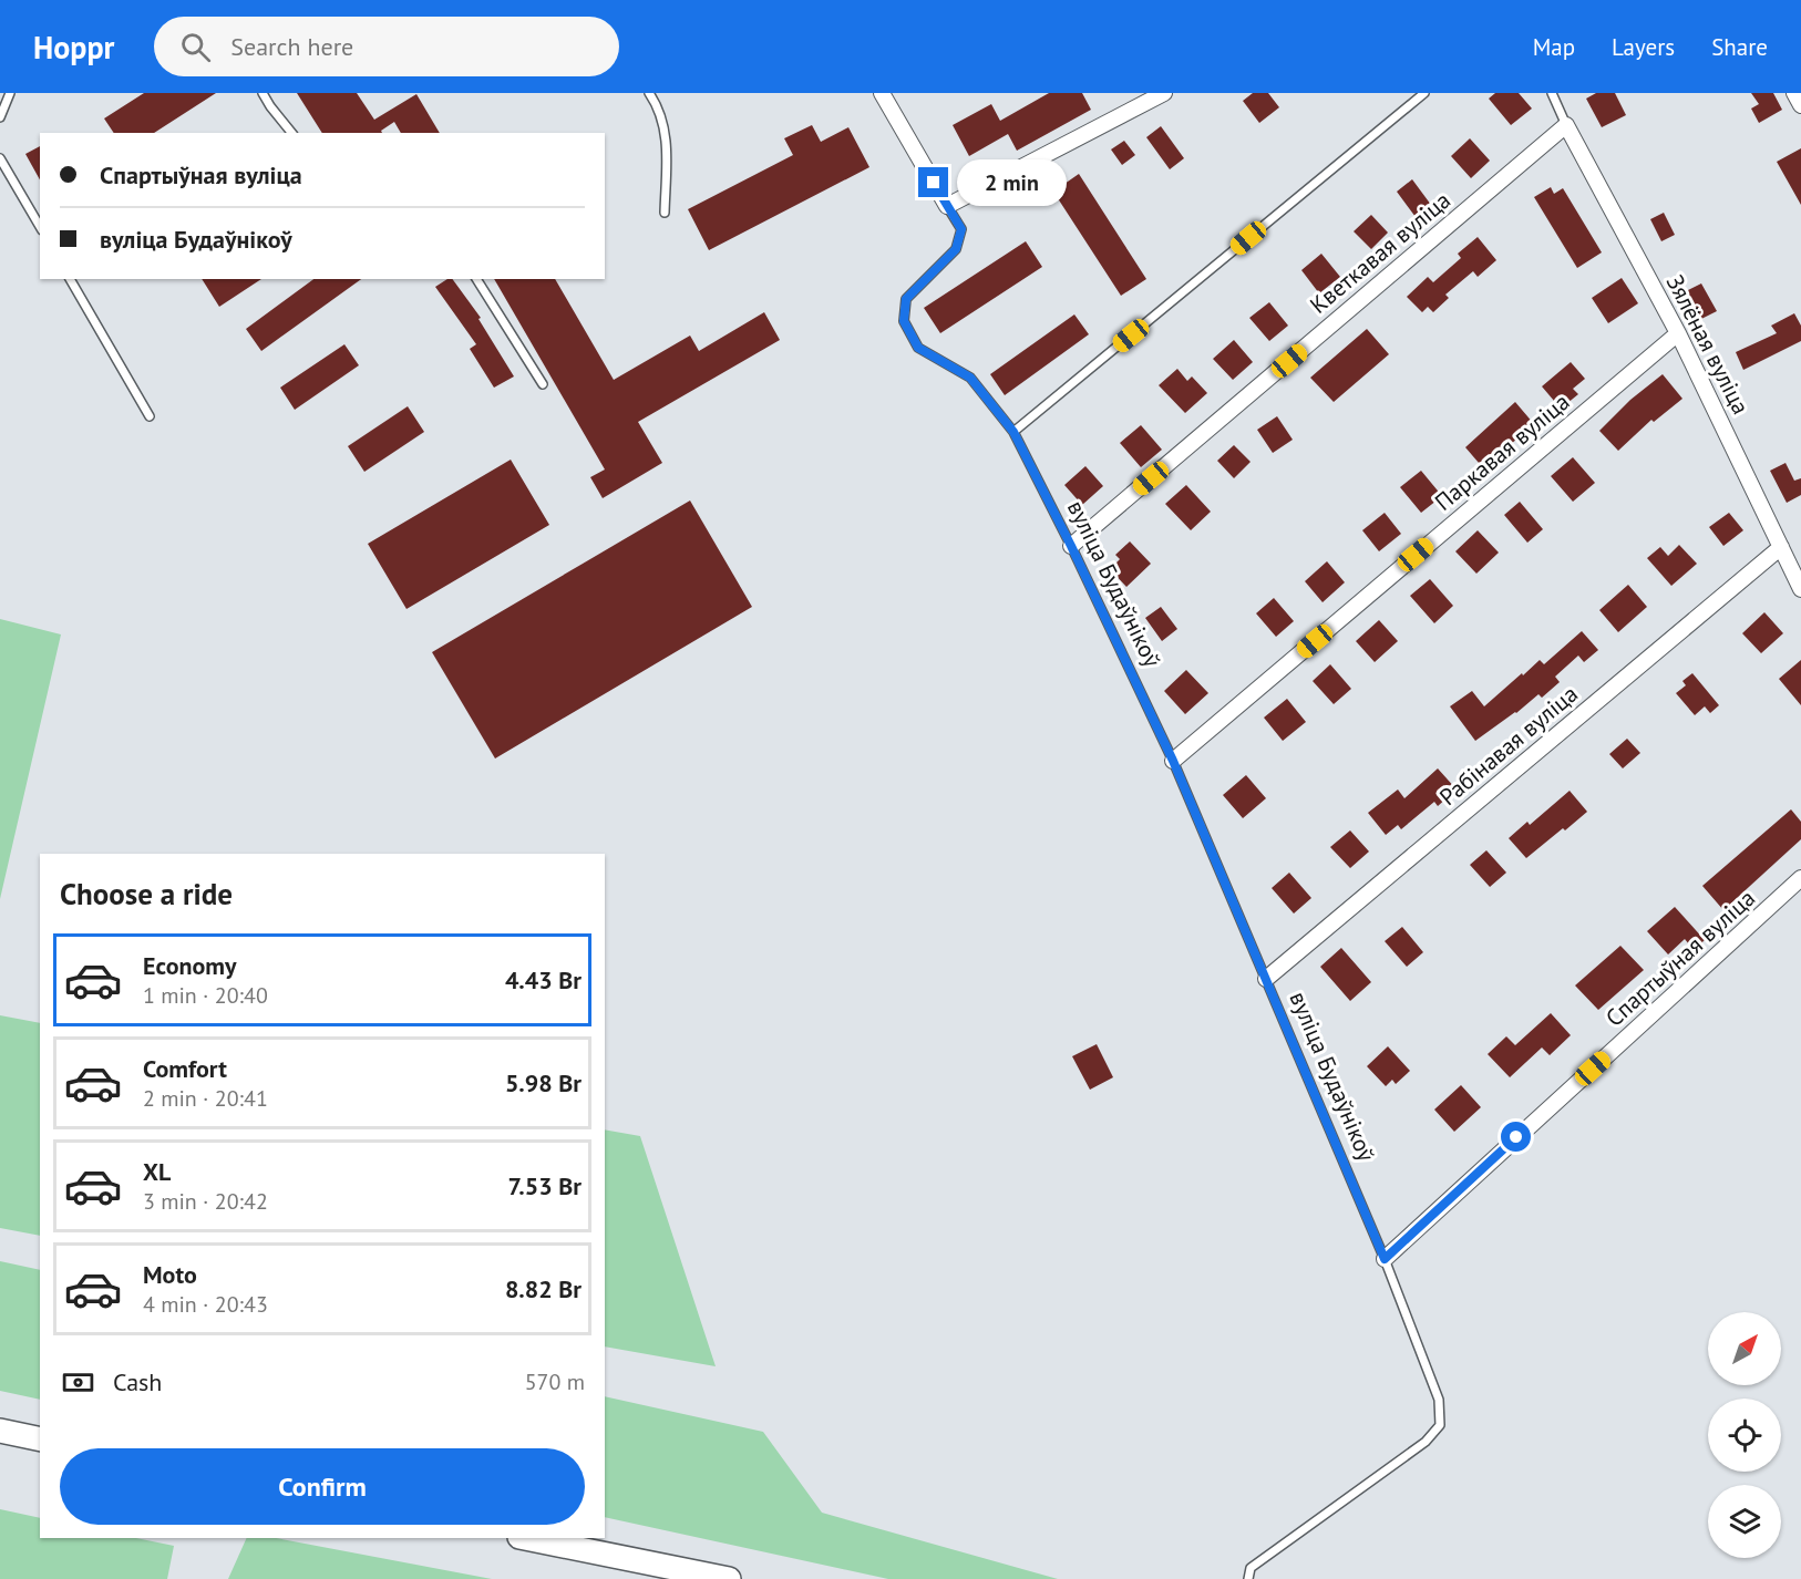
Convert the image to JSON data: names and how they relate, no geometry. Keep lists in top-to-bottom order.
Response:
{
  "streets": {
    "street": [
      "Кветкавая вуліца",
      "Зялёная вуліца",
      "Паркавая вуліца",
      "Рабінавая вуліца",
      "Спартыўная вуліца"
    ],
    "lane": ["вуліца Будаўнікоў"]
  },
  "crossings": [
    ["Кветкавая вуліца", "Зялёная вуліца"],
    ["Кветкавая вуліца", "вуліца Будаўнікоў"],
    ["Зялёная вуліца", "Паркавая вуліца"],
    ["Зялёная вуліца", "Рабінавая вуліца"],
    ["Паркавая вуліца", "вуліца Будаўнікоў"],
    ["вуліца Будаўнікоў", "Рабінавая вуліца"],
    ["вуліца Будаўнікоў", "Спартыўная вуліца"]
  ],
  "north": "top right",
  "page": {
    "header": "Hoppr",
    "search": "Search here",
    "nav": ["Map", "Layers", "Share"],
    "banner": ["Спартыўная вуліца", "вуліца Будаўнікоў"],
    "bubble": "2 min",
    "heading": "Choose a ride",
    "list": [
      {
        "name": "Economy",
        "note": "1 min · 20:40",
        "value": "4.43 Br"
      },
      {
        "name": "Comfort",
        "note": "2 min · 20:41",
        "value": "5.98 Br"
      },
      {
        "name": "XL",
        "note": "3 min · 20:42",
        "value": "7.53 Br"
      },
      {
        "name": "Moto",
        "note": "4 min · 20:43",
        "value": "8.82 Br"
      }
    ],
    "pay": ["Cash", "570 m"],
    "buttons": "Confirm"
  }
}
